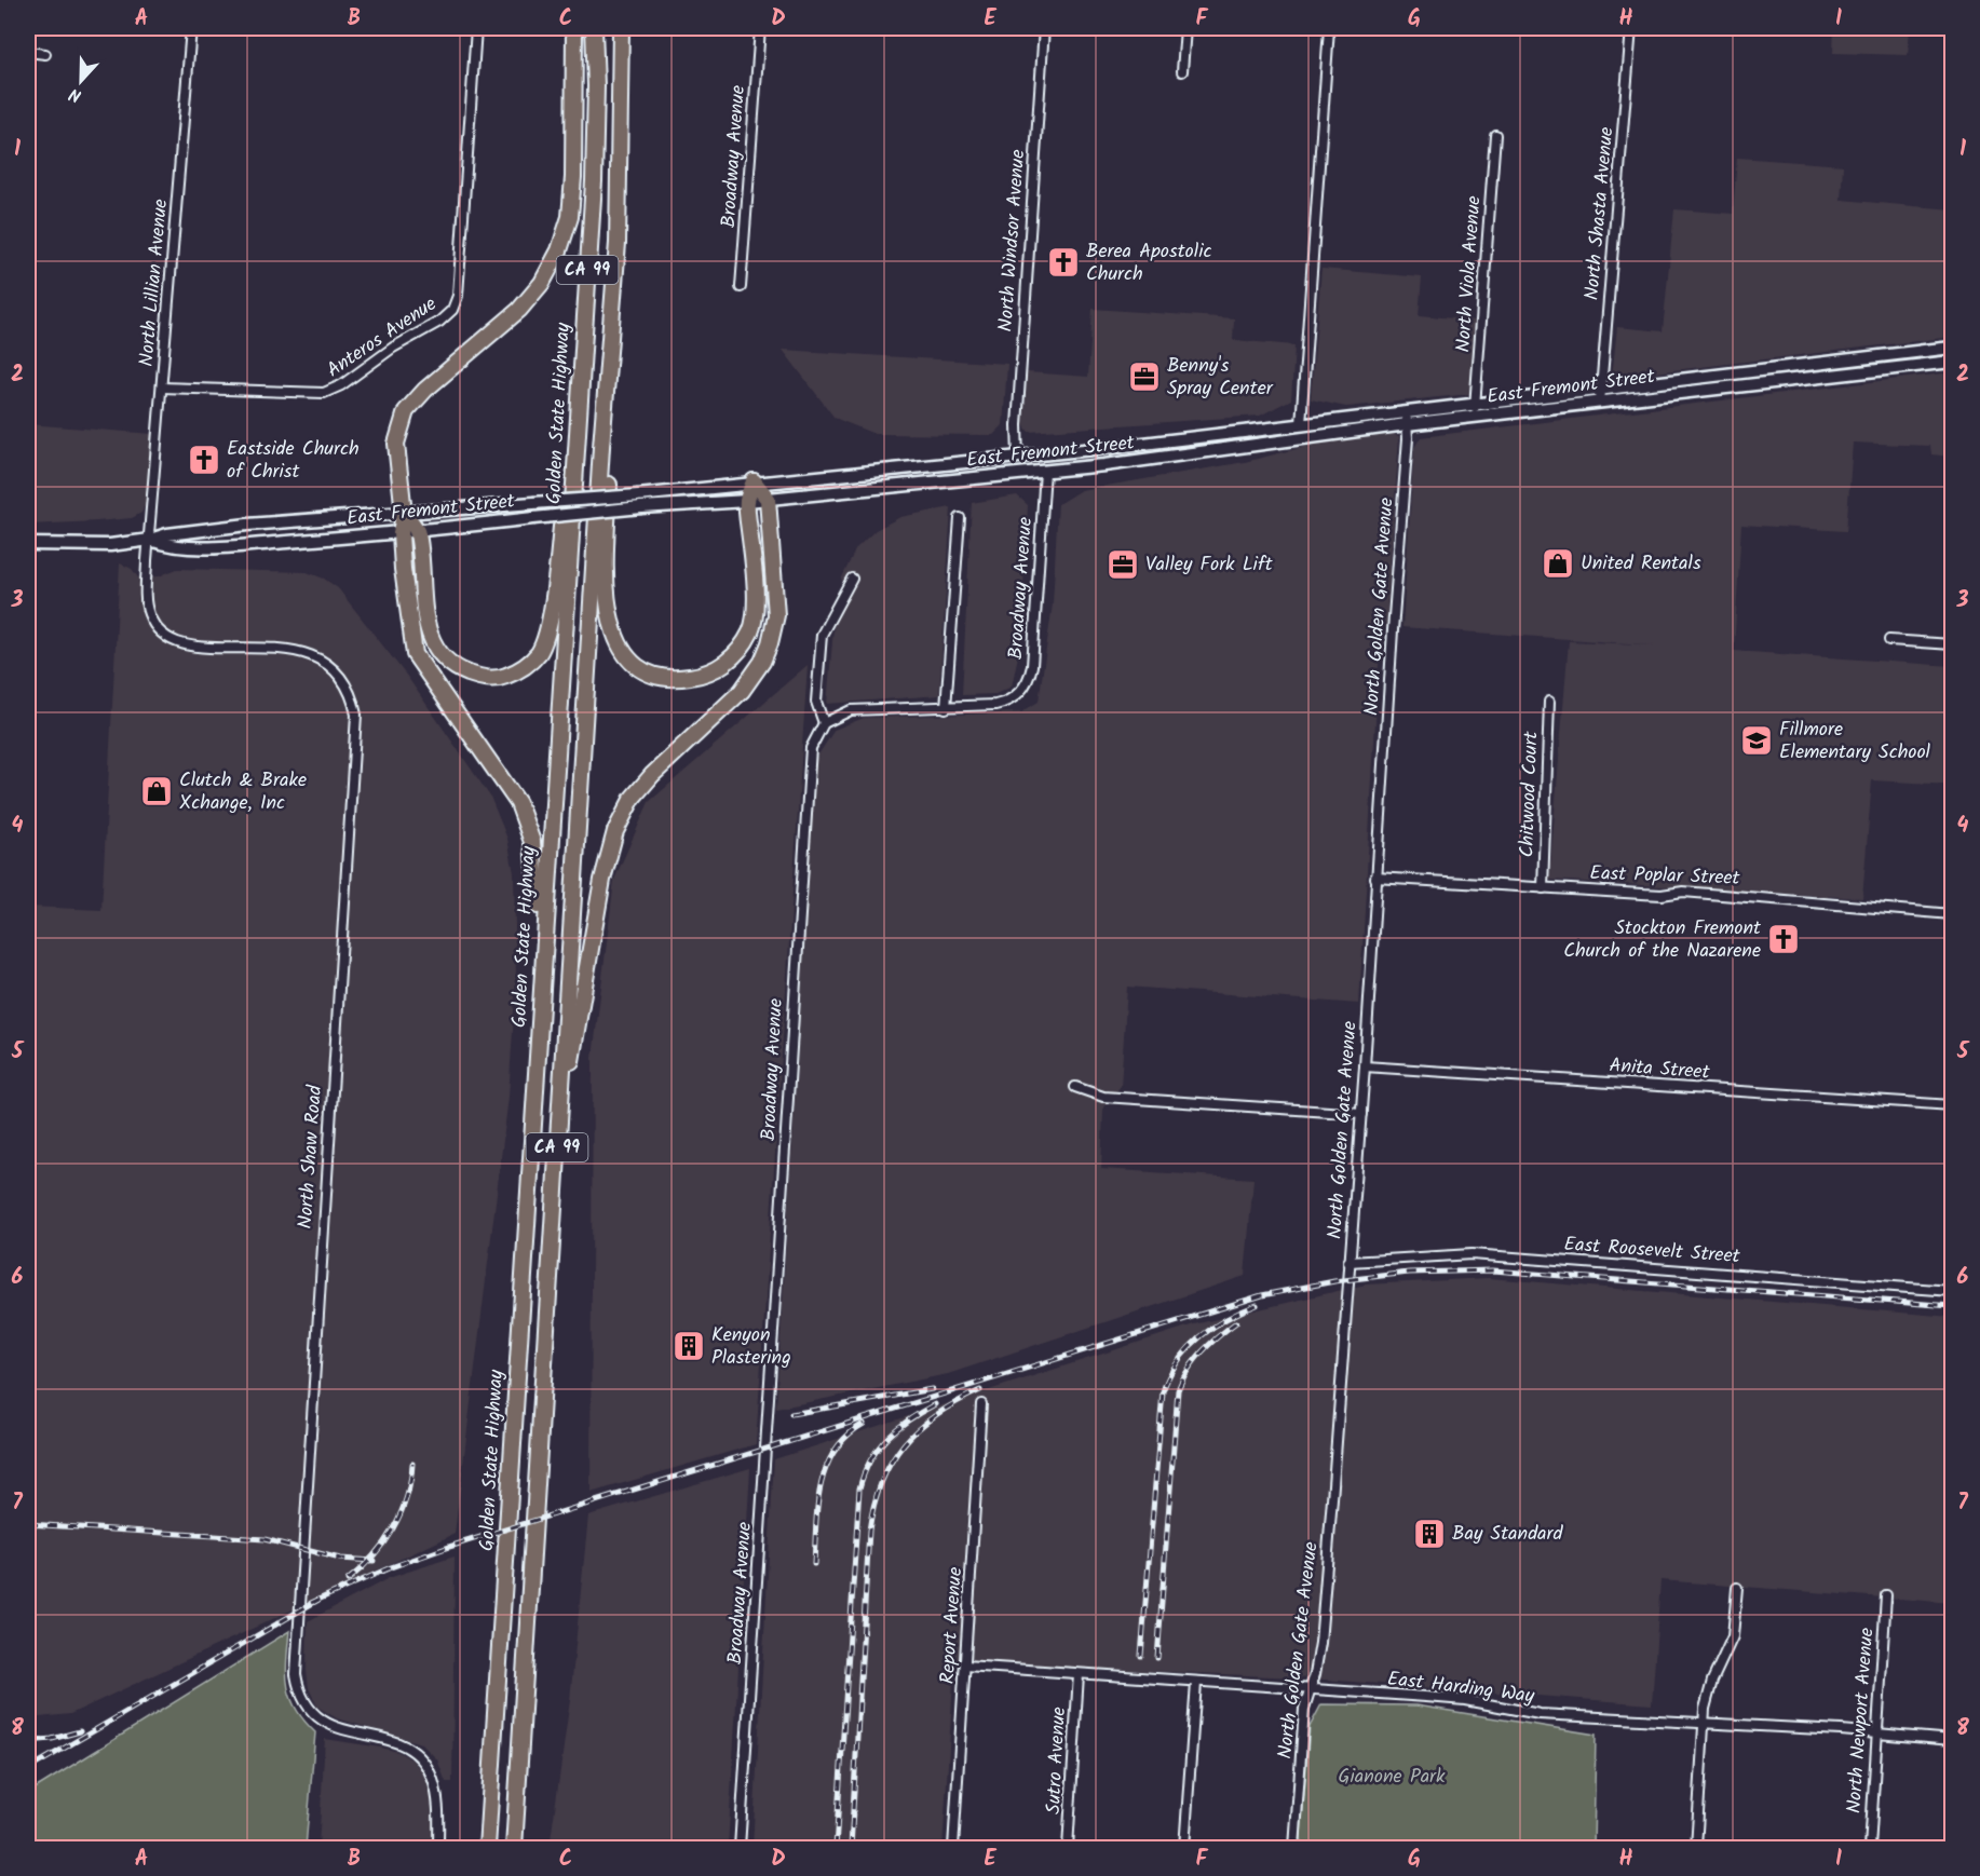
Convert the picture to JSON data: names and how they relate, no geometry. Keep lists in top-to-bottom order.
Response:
{
  "streets": {
    "highway": ["CA 99", "Golden State Highway"],
    "main road": ["East Fremont Street"],
    "street": [
      "Broadway Avenue",
      "North Shasta Avenue",
      "North Windsor Avenue",
      "North Viola Avenue",
      "North Lillian Avenue",
      "Anteros Avenue",
      "North Golden Gate Avenue",
      "Chitwood Court",
      "East Poplar Street",
      "Anita Street",
      "North Shaw Road",
      "East Roosevelt Street",
      "Report Avenue",
      "East Harding Way",
      "North Newport Avenue",
      "Sutro Avenue"
    ]
  },
  "crossings": [
    ["Broadway Avenue", "East Fremont Street"],
    ["North Shasta Avenue", "East Fremont Street"],
    ["North Windsor Avenue", "East Fremont Street"],
    ["North Viola Avenue", "East Fremont Street"],
    ["North Lillian Avenue", "Anteros Avenue"],
    ["North Lillian Avenue", "East Fremont Street"],
    ["North Lillian Avenue", "North Shaw Road"],
    ["East Fremont Street", "North Golden Gate Avenue"],
    ["East Fremont Street", "North Shaw Road"],
    ["North Golden Gate Avenue", "East Poplar Street"],
    ["North Golden Gate Avenue", "Anita Street"],
    ["North Golden Gate Avenue", "East Roosevelt Street"],
    ["North Golden Gate Avenue", "East Harding Way"],
    ["Chitwood Court", "East Poplar Street"],
    ["Report Avenue", "East Harding Way"],
    ["East Harding Way", "North Newport Avenue"],
    ["East Harding Way", "Sutro Avenue"]
  ],
  "parks": ["Gianone Park"],
  "places": {
    "church": ["Berea Apostolic Church", "Eastside Church of Christ", "Stockton Fremont Church of the Nazarene"],
    "office": ["Benny's Spray Center", "Valley Fork Lift"],
    "shop": ["United Rentals", "Clutch & Brake Xchange, Inc"],
    "school or university": ["Fillmore Elementary School"],
    "building": ["Kenyon Plastering", "Bay Standard"]
  },
  "north": "bottom",
  "grid": {
    "columns": [
      "A",
      "B",
      "C",
      "D",
      "E",
      "F",
      "G",
      "H",
      "I"
    ],
    "rows": [
      "1",
      "2",
      "3",
      "4",
      "5",
      "6",
      "7",
      "8"
    ]
  }
}
